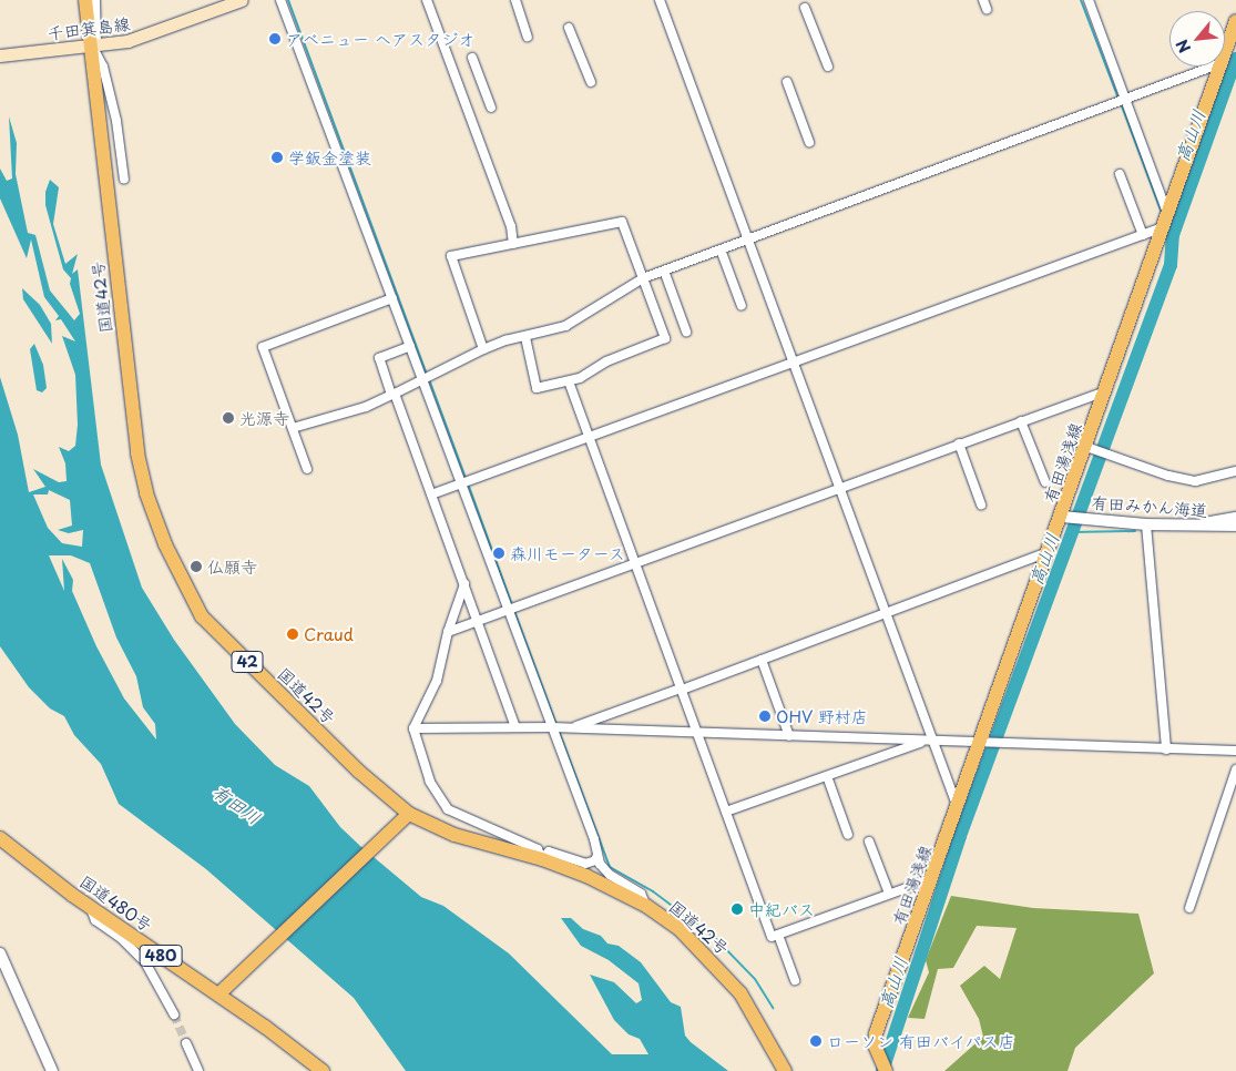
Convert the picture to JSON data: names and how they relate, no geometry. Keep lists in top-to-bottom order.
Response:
{
  "streets": {
    "main road": [
      "千田箕島線",
      "国道42号",
      "有田湯浅線",
      "42",
      "国道480号",
      "480"
    ],
    "street": ["有田みかん海道"]
  },
  "crossings": [
    ["千田箕島線", "国道42号"],
    ["有田湯浅線", "有田みかん海道"]
  ],
  "water": ["高山川", "有田川"],
  "places": [
    "アベニュー ヘアスタジオ",
    "学鈑金塗装",
    "光源寺",
    "森川モータース",
    "仏願寺",
    "Craud",
    "OHV 野村店",
    "中紀バス",
    "ローソン 有田バイパス店"
  ],
  "north": "bottom left"
}
